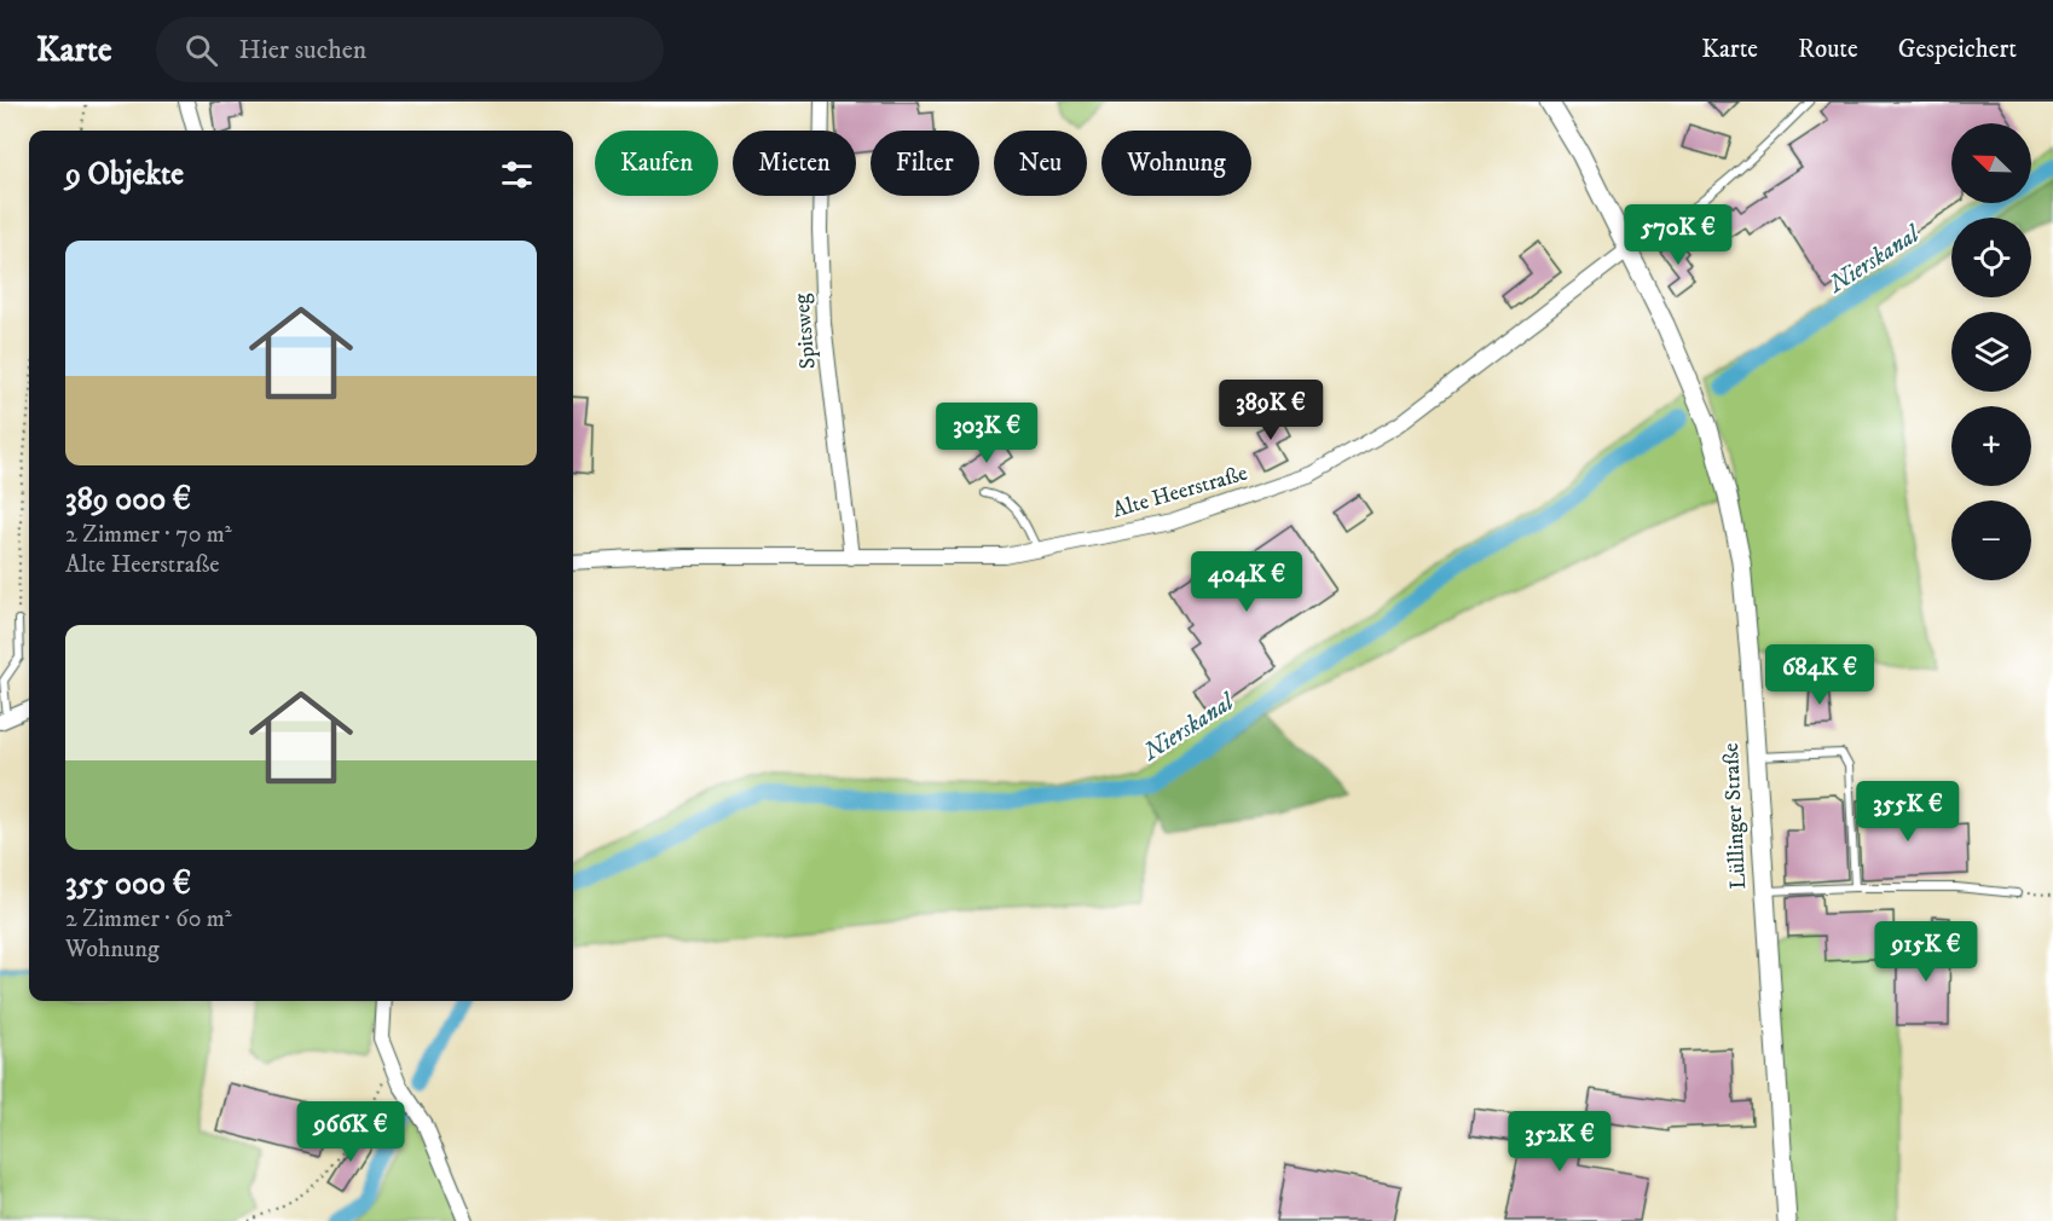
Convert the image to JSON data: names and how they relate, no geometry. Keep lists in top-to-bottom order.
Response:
{
  "streets": {
    "street": ["Spitsweg", "Alte Heerstraße", "Lüllinger Straße"]
  },
  "crossings": [
    ["Spitsweg", "Alte Heerstraße"],
    ["Alte Heerstraße", "Lüllinger Straße"]
  ],
  "water": ["Nierskanal"],
  "north": "top left",
  "page": {
    "header": "Karte",
    "search": "Hier suchen",
    "nav": ["Karte", "Route", "Gespeichert"],
    "map_buttons": ["+", "−"],
    "chip": [
      "Kaufen",
      "Mieten",
      "Filter",
      "Neu",
      "Wohnung"
    ],
    "heading": "9 Objekte",
    "price": [
      "570K €",
      "389K €",
      "303K €",
      "404K €",
      "684K €",
      "355K €",
      "915K €",
      "966K €",
      "352K €"
    ],
    "list": [
      {
        "name": "389 000 €",
        "note": "2 Zimmer · 70 m² · Alte Heerstraße"
      },
      {
        "name": "355 000 €",
        "note": "2 Zimmer · 60 m² · Wohnung"
      }
    ]
  }
}
